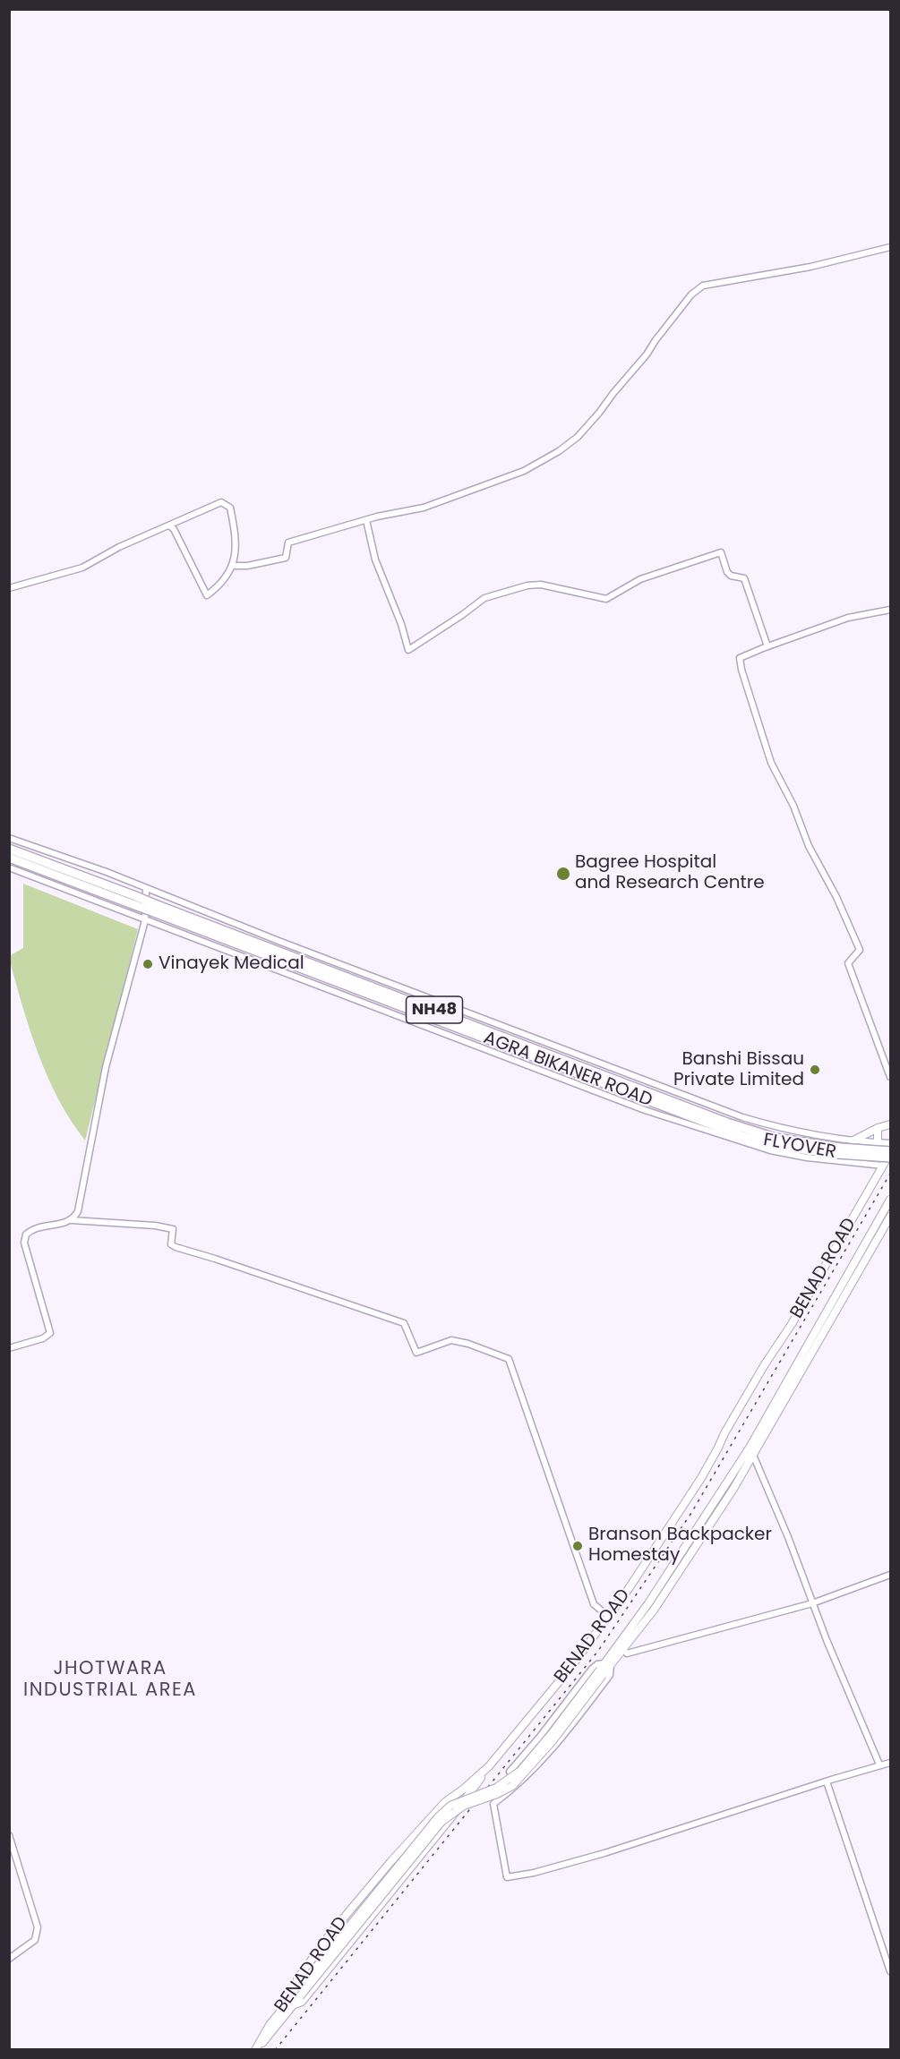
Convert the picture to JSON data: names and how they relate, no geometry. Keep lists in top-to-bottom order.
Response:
{
  "streets": {
    "highway": ["NH48", "FLYOVER"],
    "main road": ["BENAD ROAD"]
  },
  "crossings": [
    ["NH48", "FLYOVER"],
    ["FLYOVER", "BENAD ROAD"]
  ],
  "districts": ["JHOTWARA INDUSTRIAL AREA"],
  "places": [
    "Bagree Hospital and Research Centre",
    "Vinayek Medical",
    "Banshi Bissau Private Limited",
    "Branson Backpacker Homestay"
  ]
}
